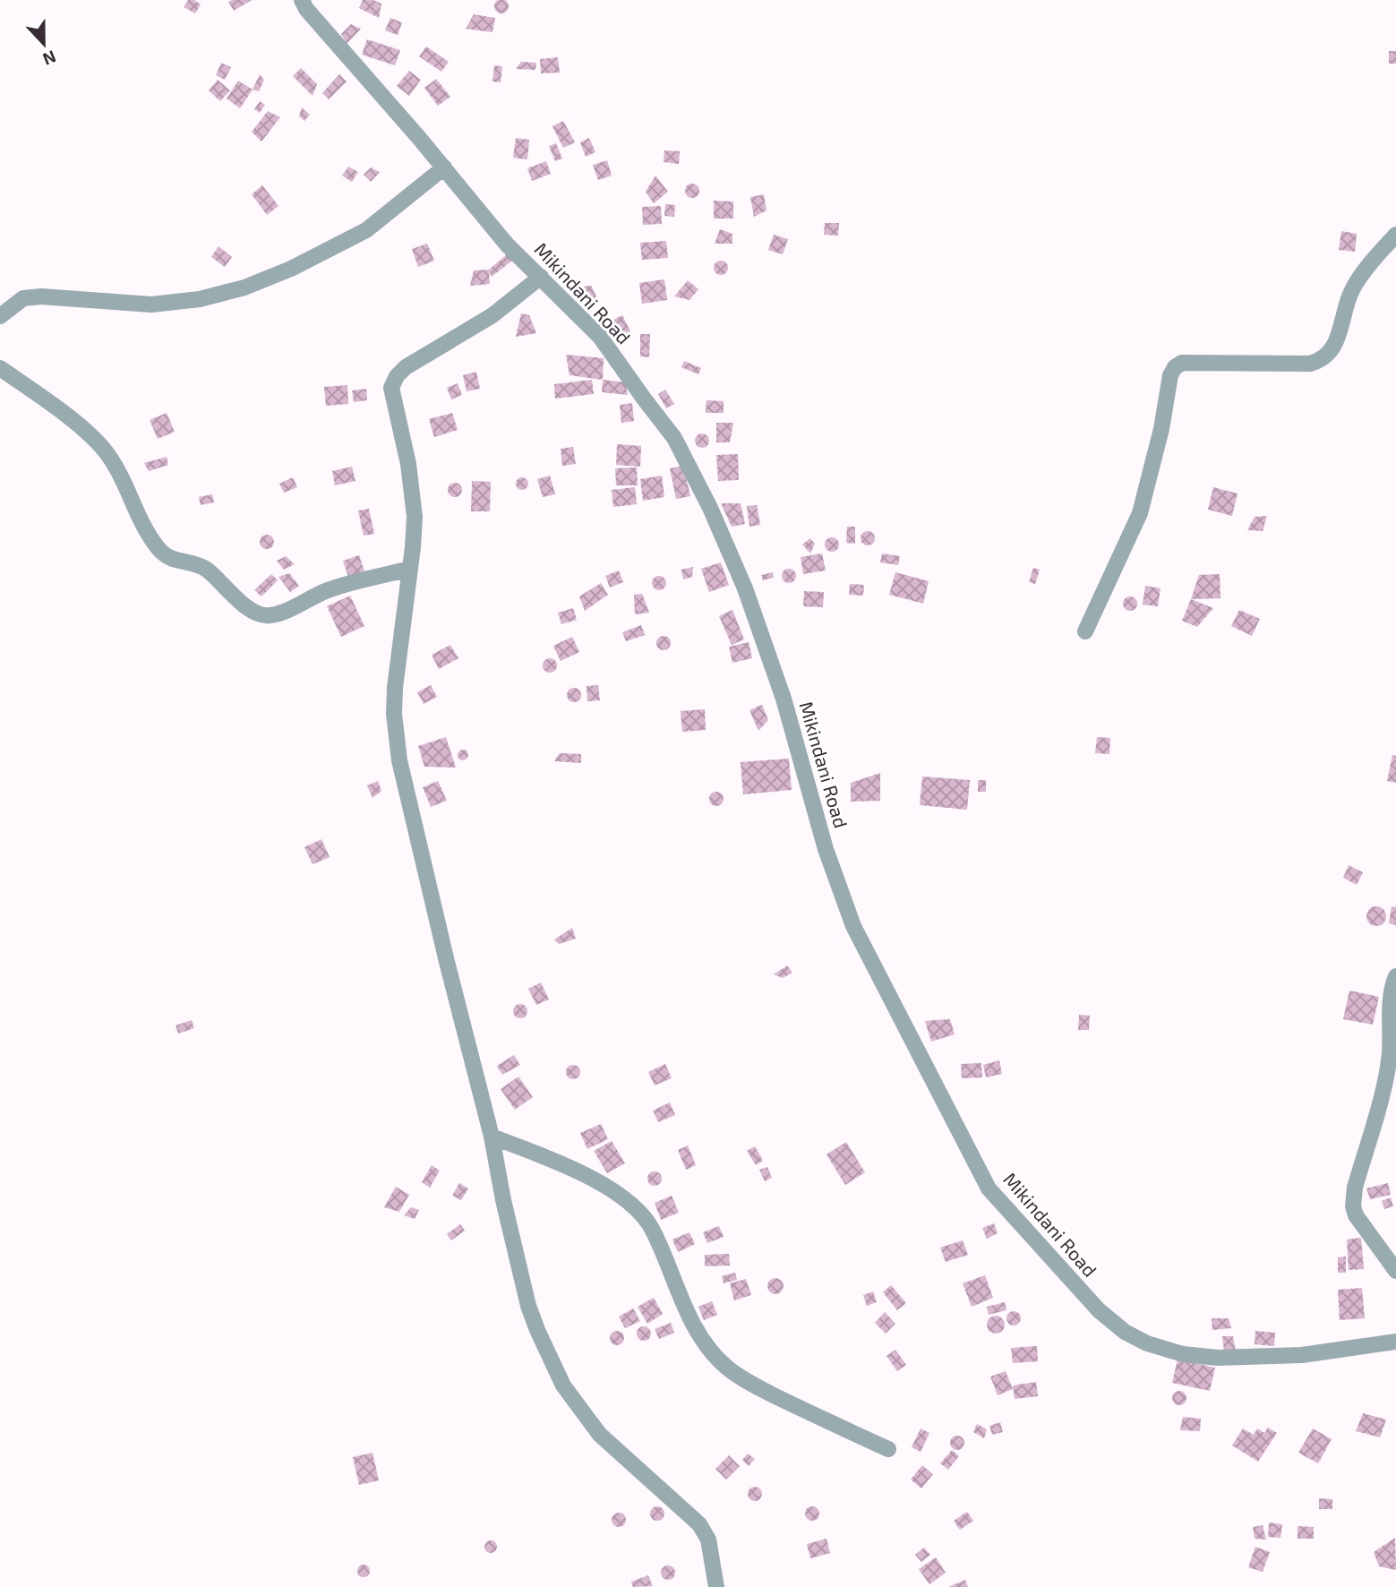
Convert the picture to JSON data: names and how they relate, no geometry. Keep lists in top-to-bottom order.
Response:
{
  "streets": {
    "street": ["Mikindani Road"]
  },
  "north": "bottom"
}
